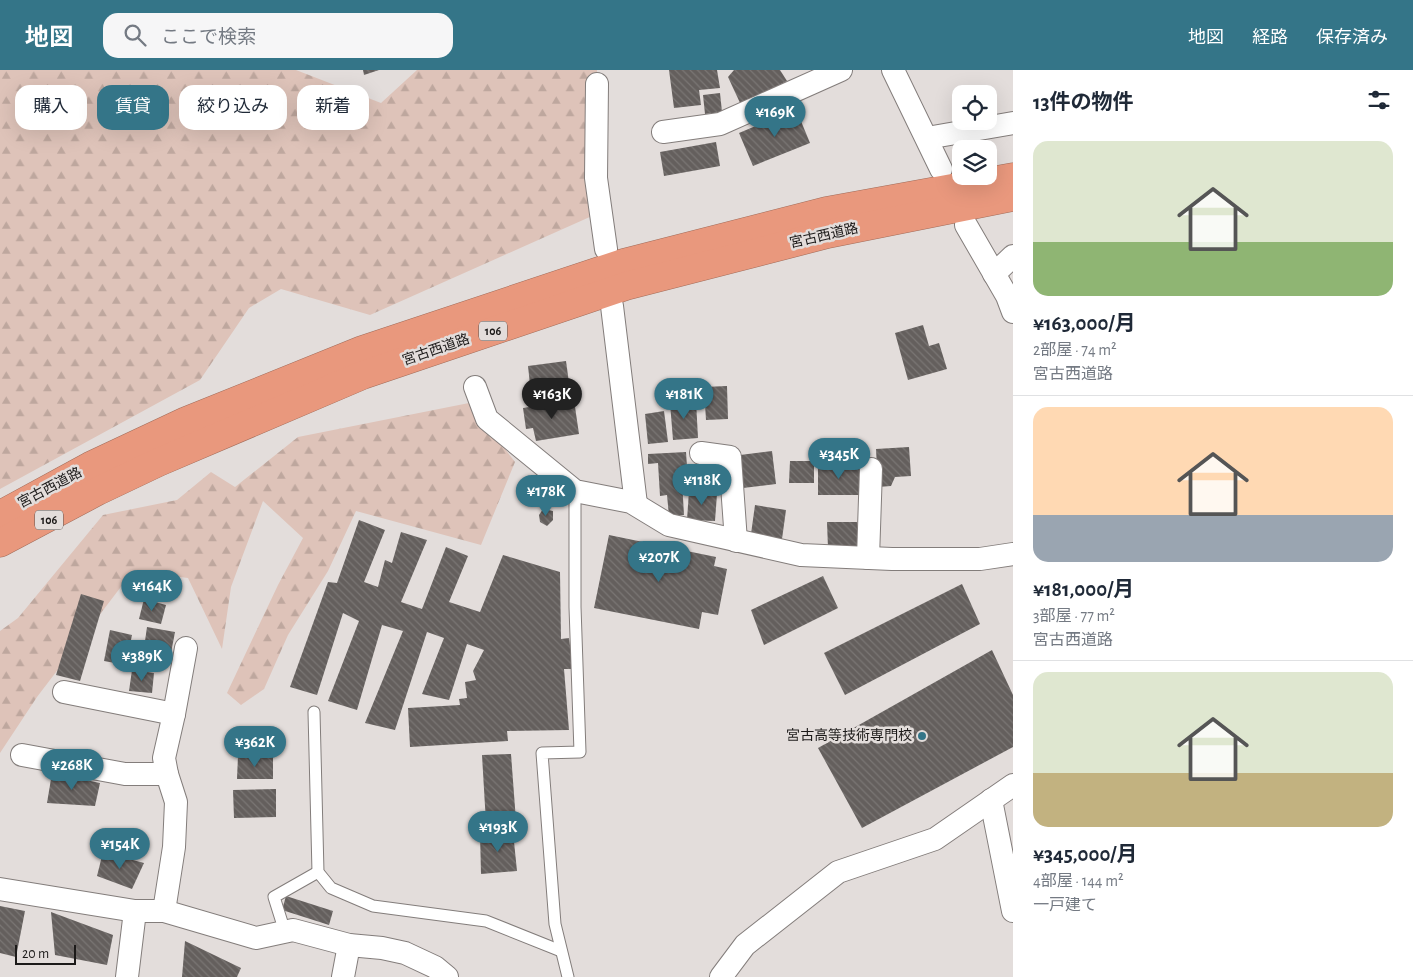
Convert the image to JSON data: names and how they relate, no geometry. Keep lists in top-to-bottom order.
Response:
{
  "streets": {
    "highway": ["宮古西道路", "106"]
  },
  "crossings": [
    ["宮古西道路", "106"]
  ],
  "places": ["宮古高等技術専門校"],
  "scale_bar": "20 m",
  "page": {
    "header": "地図",
    "search": "ここで検索",
    "nav": ["地図", "経路", "保存済み"],
    "heading": "13件の物件",
    "chip": [
      "購入",
      "賃貸",
      "絞り込み",
      "新着"
    ],
    "price": [
      "¥169K",
      "¥163K",
      "¥181K",
      "¥345K",
      "¥118K",
      "¥178K",
      "¥207K",
      "¥164K",
      "¥389K",
      "¥362K",
      "¥268K",
      "¥193K",
      "¥154K"
    ],
    "list": [
      {
        "name": "¥163,000/月",
        "note": "2部屋 · 74 m² · 宮古西道路"
      },
      {
        "name": "¥181,000/月",
        "note": "3部屋 · 77 m² · 宮古西道路"
      },
      {
        "name": "¥345,000/月",
        "note": "4部屋 · 144 m² · 一戸建て"
      }
    ],
    "scale": "20 m"
  }
}
